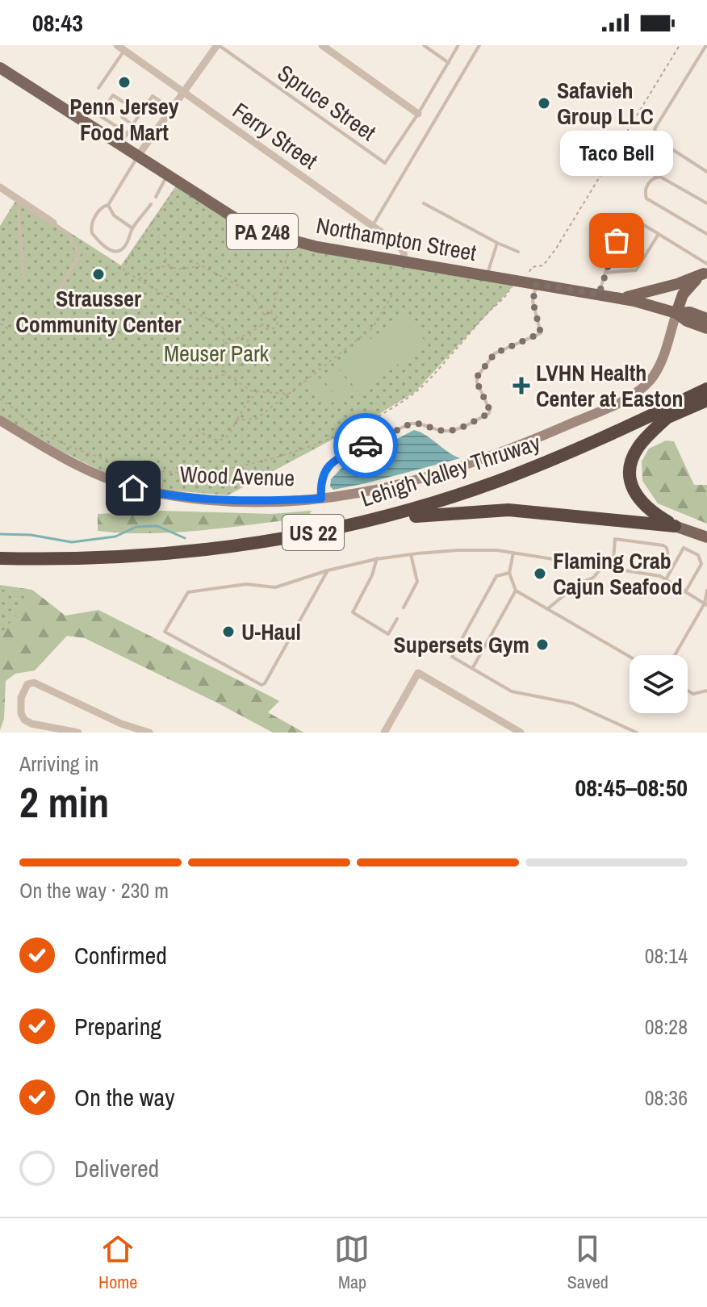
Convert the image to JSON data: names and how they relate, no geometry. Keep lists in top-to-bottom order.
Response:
{
  "streets": {
    "highway": ["Lehigh Valley Thruway", "US 22"],
    "main road": ["PA 248", "Northampton Street", "Wood Avenue"],
    "street": ["Ferry Street"],
    "lane": ["Spruce Street"]
  },
  "crossings": [
    ["Ferry Street", "Northampton Street"],
    ["Northampton Street", "Wood Avenue"]
  ],
  "parks": ["Meuser Park"],
  "places": {
    "other": [
      "Penn Jersey Food Mart",
      "Safavieh Group LLC",
      "Taco Bell",
      "Strausser Community Center",
      "Flaming Crab Cajun Seafood",
      "U-Haul",
      "Supersets Gym"
    ],
    "health": ["LVHN Health Center at Easton"]
  },
  "page": {
    "status": "08:43",
    "bubble": "Taco Bell",
    "heading": ["2 min", "Arriving in", "08:45–08:50"],
    "bar": "On the way · 230 m",
    "list": [
      ["Confirmed", "08:14"],
      ["Preparing", "08:28"],
      ["On the way", "08:36"],
      "Delivered"
    ],
    "tabs": ["Home", "Map", "Saved"]
  }
}
